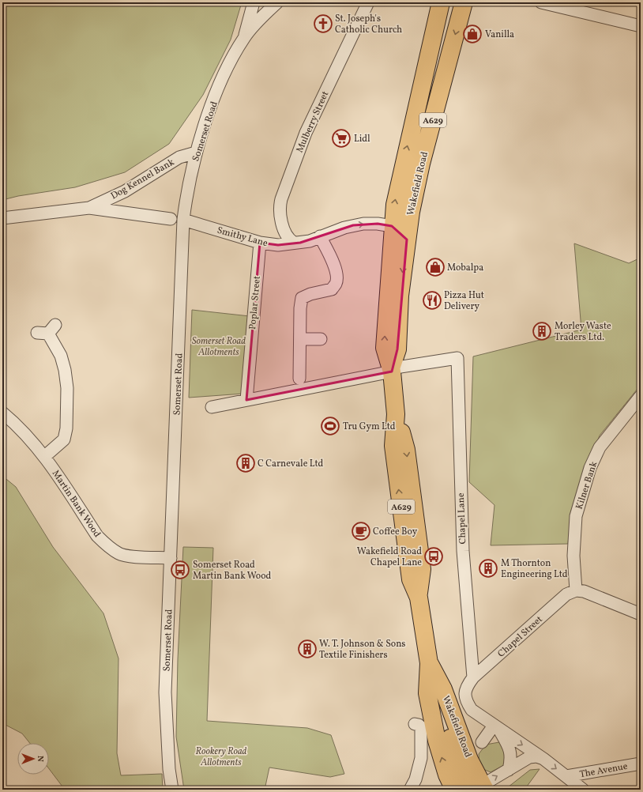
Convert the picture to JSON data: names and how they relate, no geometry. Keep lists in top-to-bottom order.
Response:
{
  "streets": {
    "highway": ["A629", "Wakefield Road"],
    "street": [
      "Mulberry Street",
      "Somerset Road",
      "Dog Kennel Bank",
      "Smithy Lane",
      "Poplar Street",
      "Kilner Bank",
      "Martin Bank Wood",
      "Chapel Lane",
      "Chapel Street",
      "The Avenue"
    ]
  },
  "crossings": [
    ["Mulberry Street", "Smithy Lane"],
    ["Somerset Road", "Dog Kennel Bank"],
    ["Somerset Road", "Smithy Lane"],
    ["Somerset Road", "Martin Bank Wood"],
    ["Wakefield Road", "Smithy Lane"],
    ["Wakefield Road", "Chapel Lane"],
    ["Smithy Lane", "Poplar Street"],
    ["Kilner Bank", "Chapel Street"],
    ["Chapel Lane", "Chapel Street"],
    ["Chapel Lane", "The Avenue"]
  ],
  "parks": ["Somerset Road Allotments", "Rookery Road Allotments"],
  "places": {
    "church": ["St. Joseph's Catholic Church"],
    "shop": ["Vanilla", "Mobalpa"],
    "supermarket": ["Lidl"],
    "restaurant": ["Pizza Hut Delivery"],
    "building": [
      "Morley Waste Traders Ltd.",
      "C Carnevale Ltd",
      "M Thornton Engineering Ltd",
      "W. T. Johnson & Sons Textile Finishers"
    ],
    "sports": ["Tru Gym Ltd"],
    "cafe": ["Coffee Boy"],
    "bus stop": ["Wakefield Road Chapel Lane", "Somerset Road Martin Bank Wood"]
  },
  "north": "right"
}
